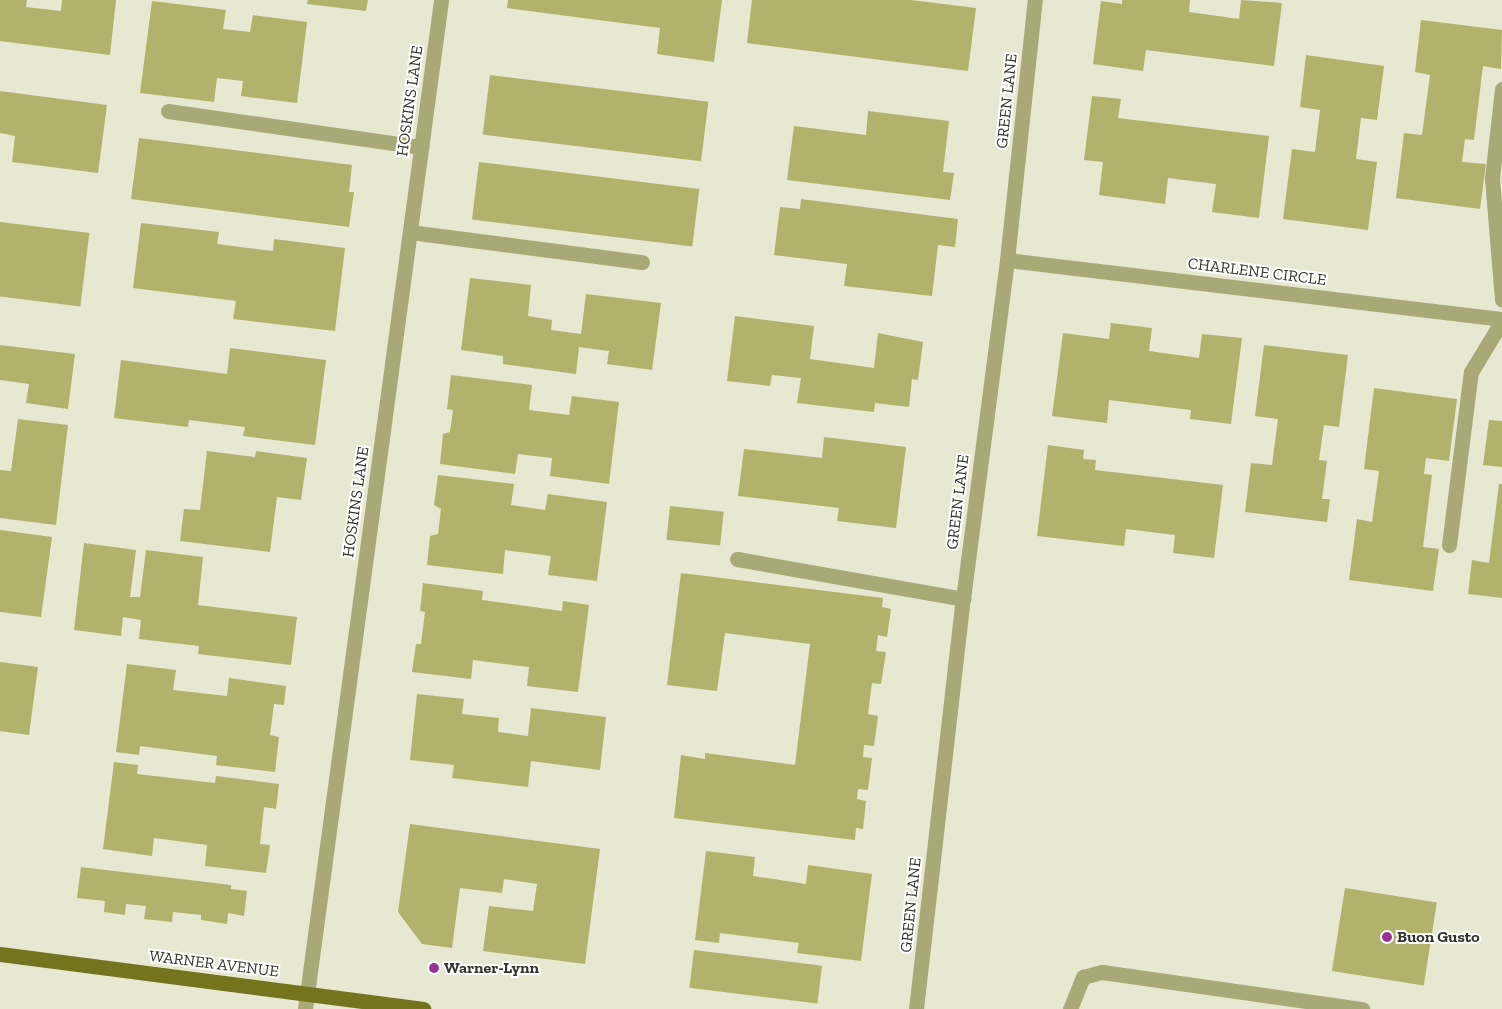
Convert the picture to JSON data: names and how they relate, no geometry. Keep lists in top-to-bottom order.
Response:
{
  "streets": {
    "main road": ["WARNER AVENUE"],
    "street": ["HOSKINS LANE", "GREEN LANE", "CHARLENE CIRCLE"]
  },
  "crossings": [
    ["HOSKINS LANE", "WARNER AVENUE"],
    ["GREEN LANE", "CHARLENE CIRCLE"]
  ],
  "places": ["Buon Gusto", "Warner-Lynn"]
}
